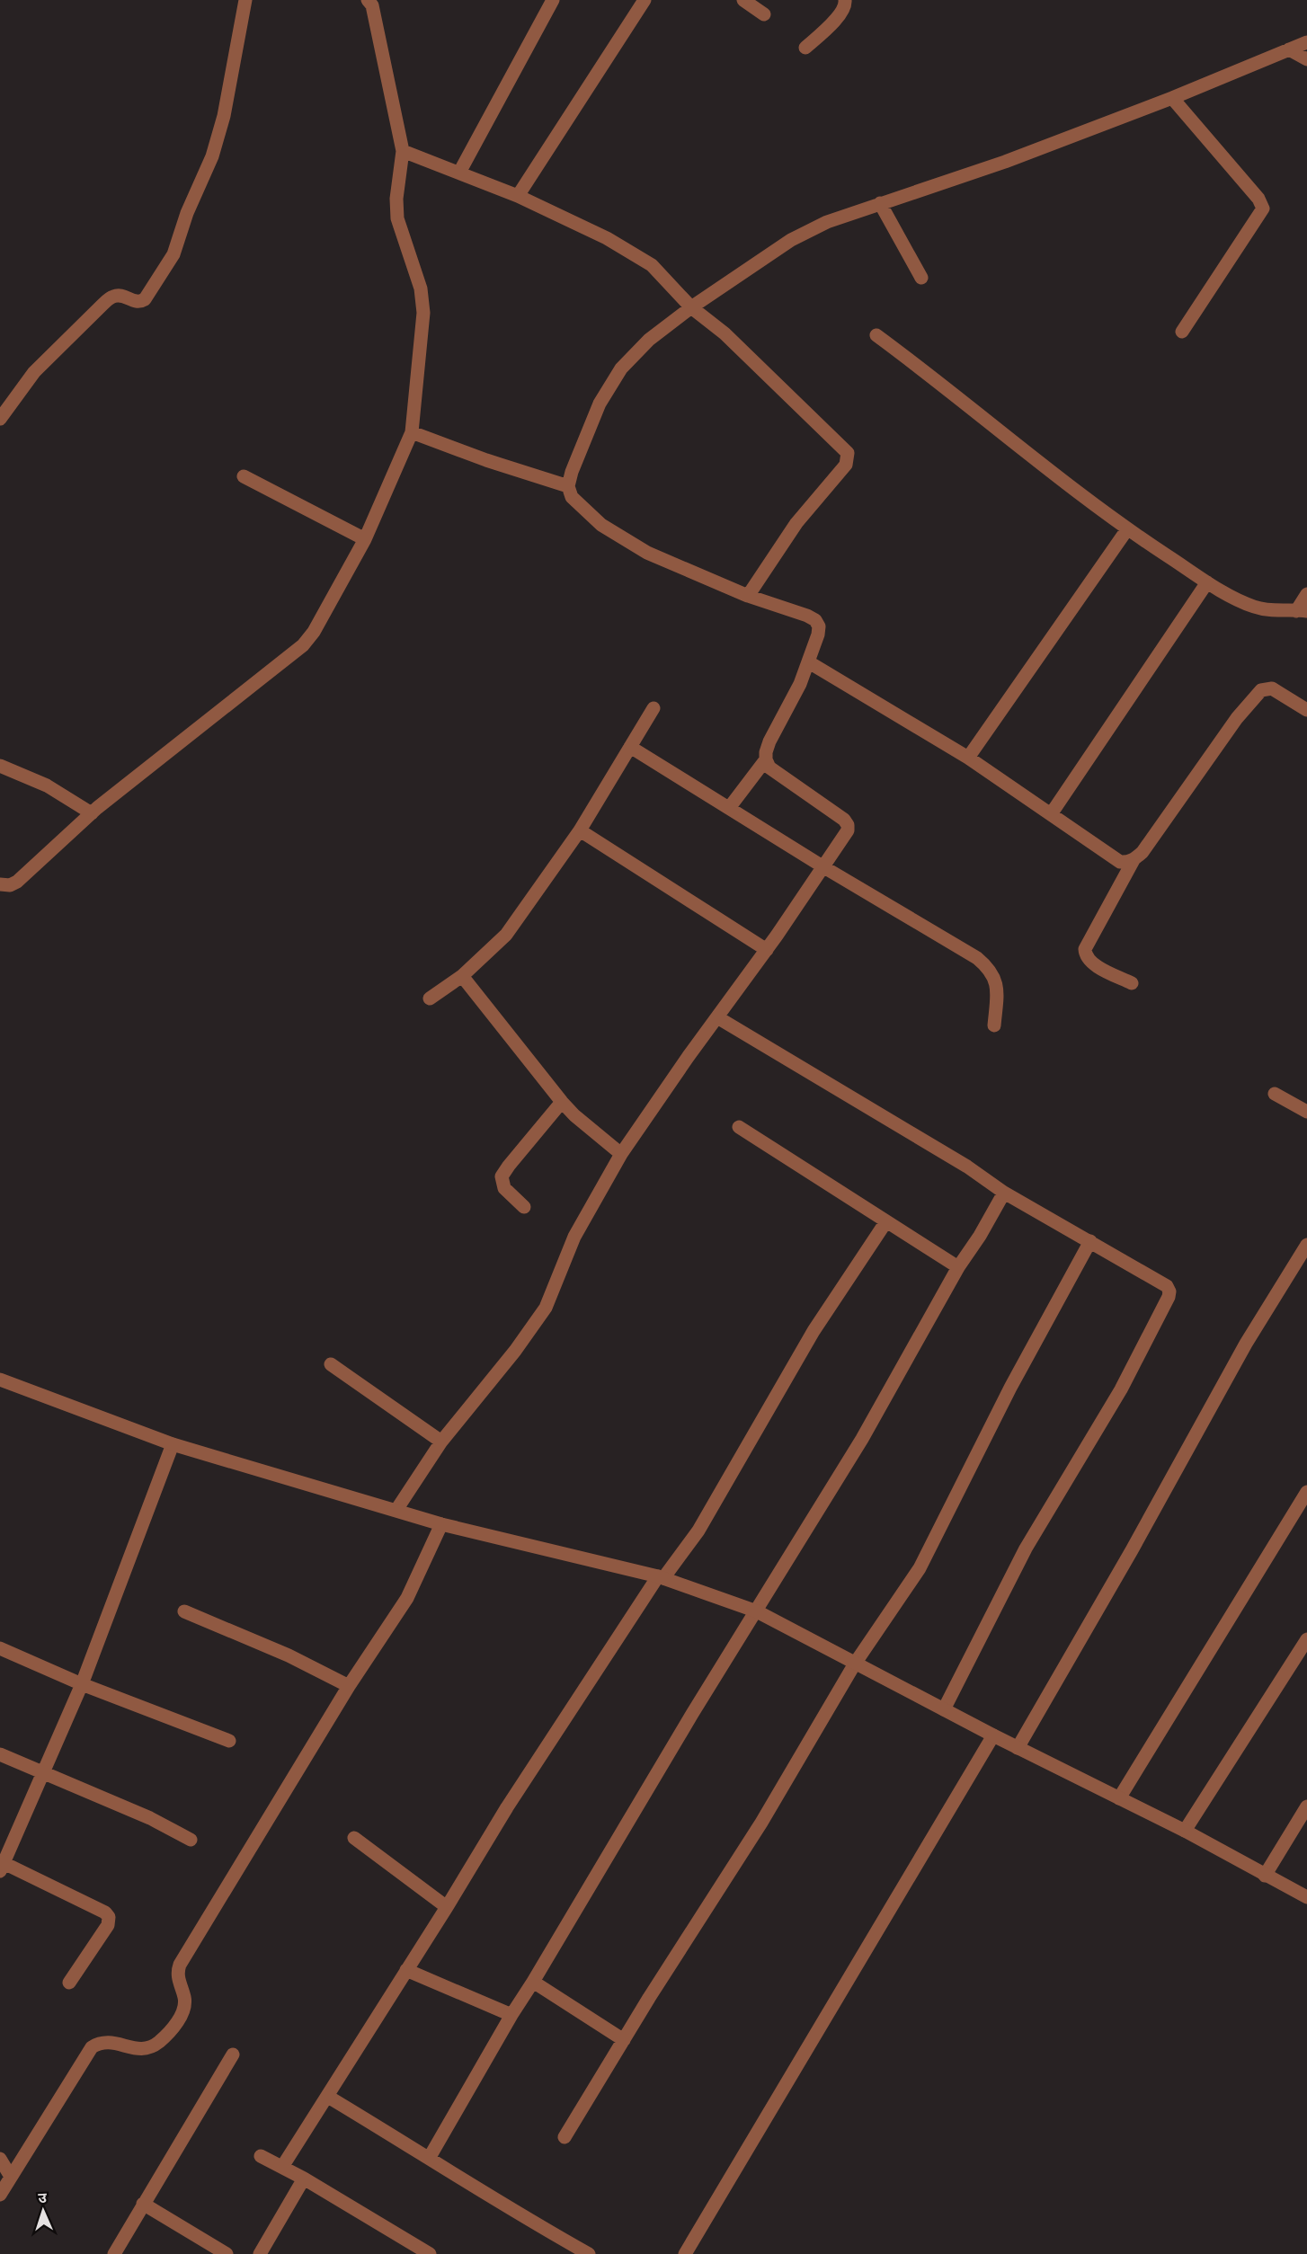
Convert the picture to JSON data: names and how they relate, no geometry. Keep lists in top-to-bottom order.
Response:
{
  "north": "top"
}
